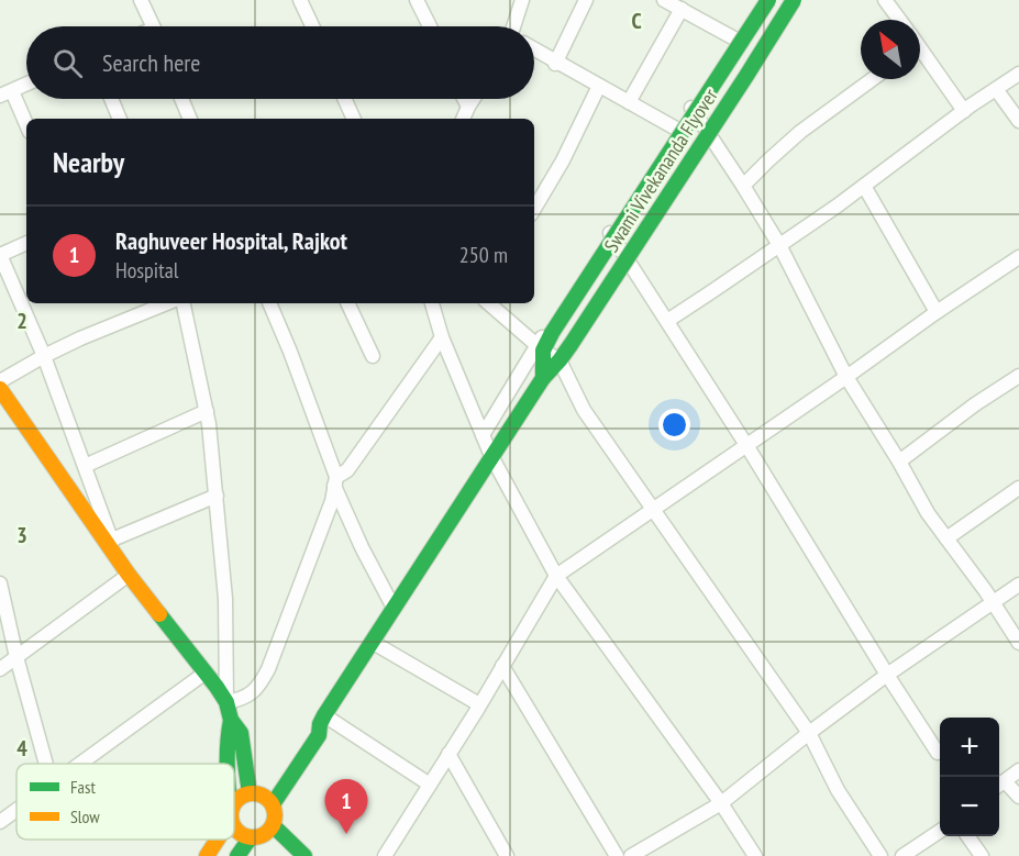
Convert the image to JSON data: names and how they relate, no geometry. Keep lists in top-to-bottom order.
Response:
{
  "streets": {
    "main road": ["Swami Vivekananda Flyover"]
  },
  "legend": ["Fast", "Slow"],
  "north": "top left",
  "page": {
    "search": "Search here",
    "heading": "Nearby",
    "list": [
      {
        "mark": "1",
        "name": "Raghuveer Hospital, Rajkot",
        "note": "Hospital",
        "value": "250 m"
      }
    ],
    "map_buttons": ["+", "−"],
    "pins": "1"
  },
  "grid": {
    "columns": ["C"],
    "rows": ["2", "3", "4"]
  }
}
